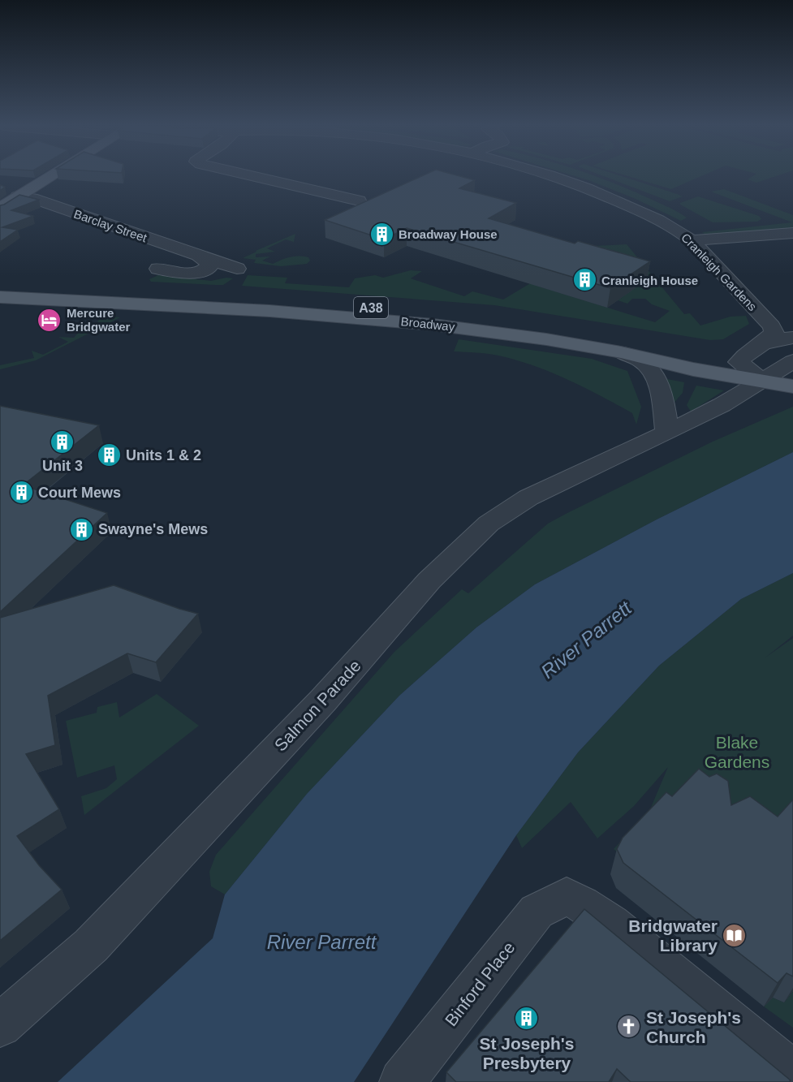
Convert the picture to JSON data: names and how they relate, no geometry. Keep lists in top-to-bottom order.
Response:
{
  "streets": {
    "main road": ["A38", "Broadway"],
    "street": [
      "Barclay Street",
      "Cranleigh Gardens",
      "Salmon Parade",
      "Binford Place"
    ]
  },
  "crossings": [
    ["Broadway", "Salmon Parade"]
  ],
  "water": ["River Parrett"],
  "parks": ["Blake Gardens"],
  "places": {
    "building": [
      "Broadway House",
      "Cranleigh House",
      "Unit 3",
      "Units 1 & 2",
      "Court Mews",
      "Swayne's Mews",
      "St Joseph's Presbytery"
    ],
    "hotel": ["Mercure Bridgwater"],
    "library": ["Bridgwater Library"],
    "church": ["St Joseph's Church"]
  }
}
